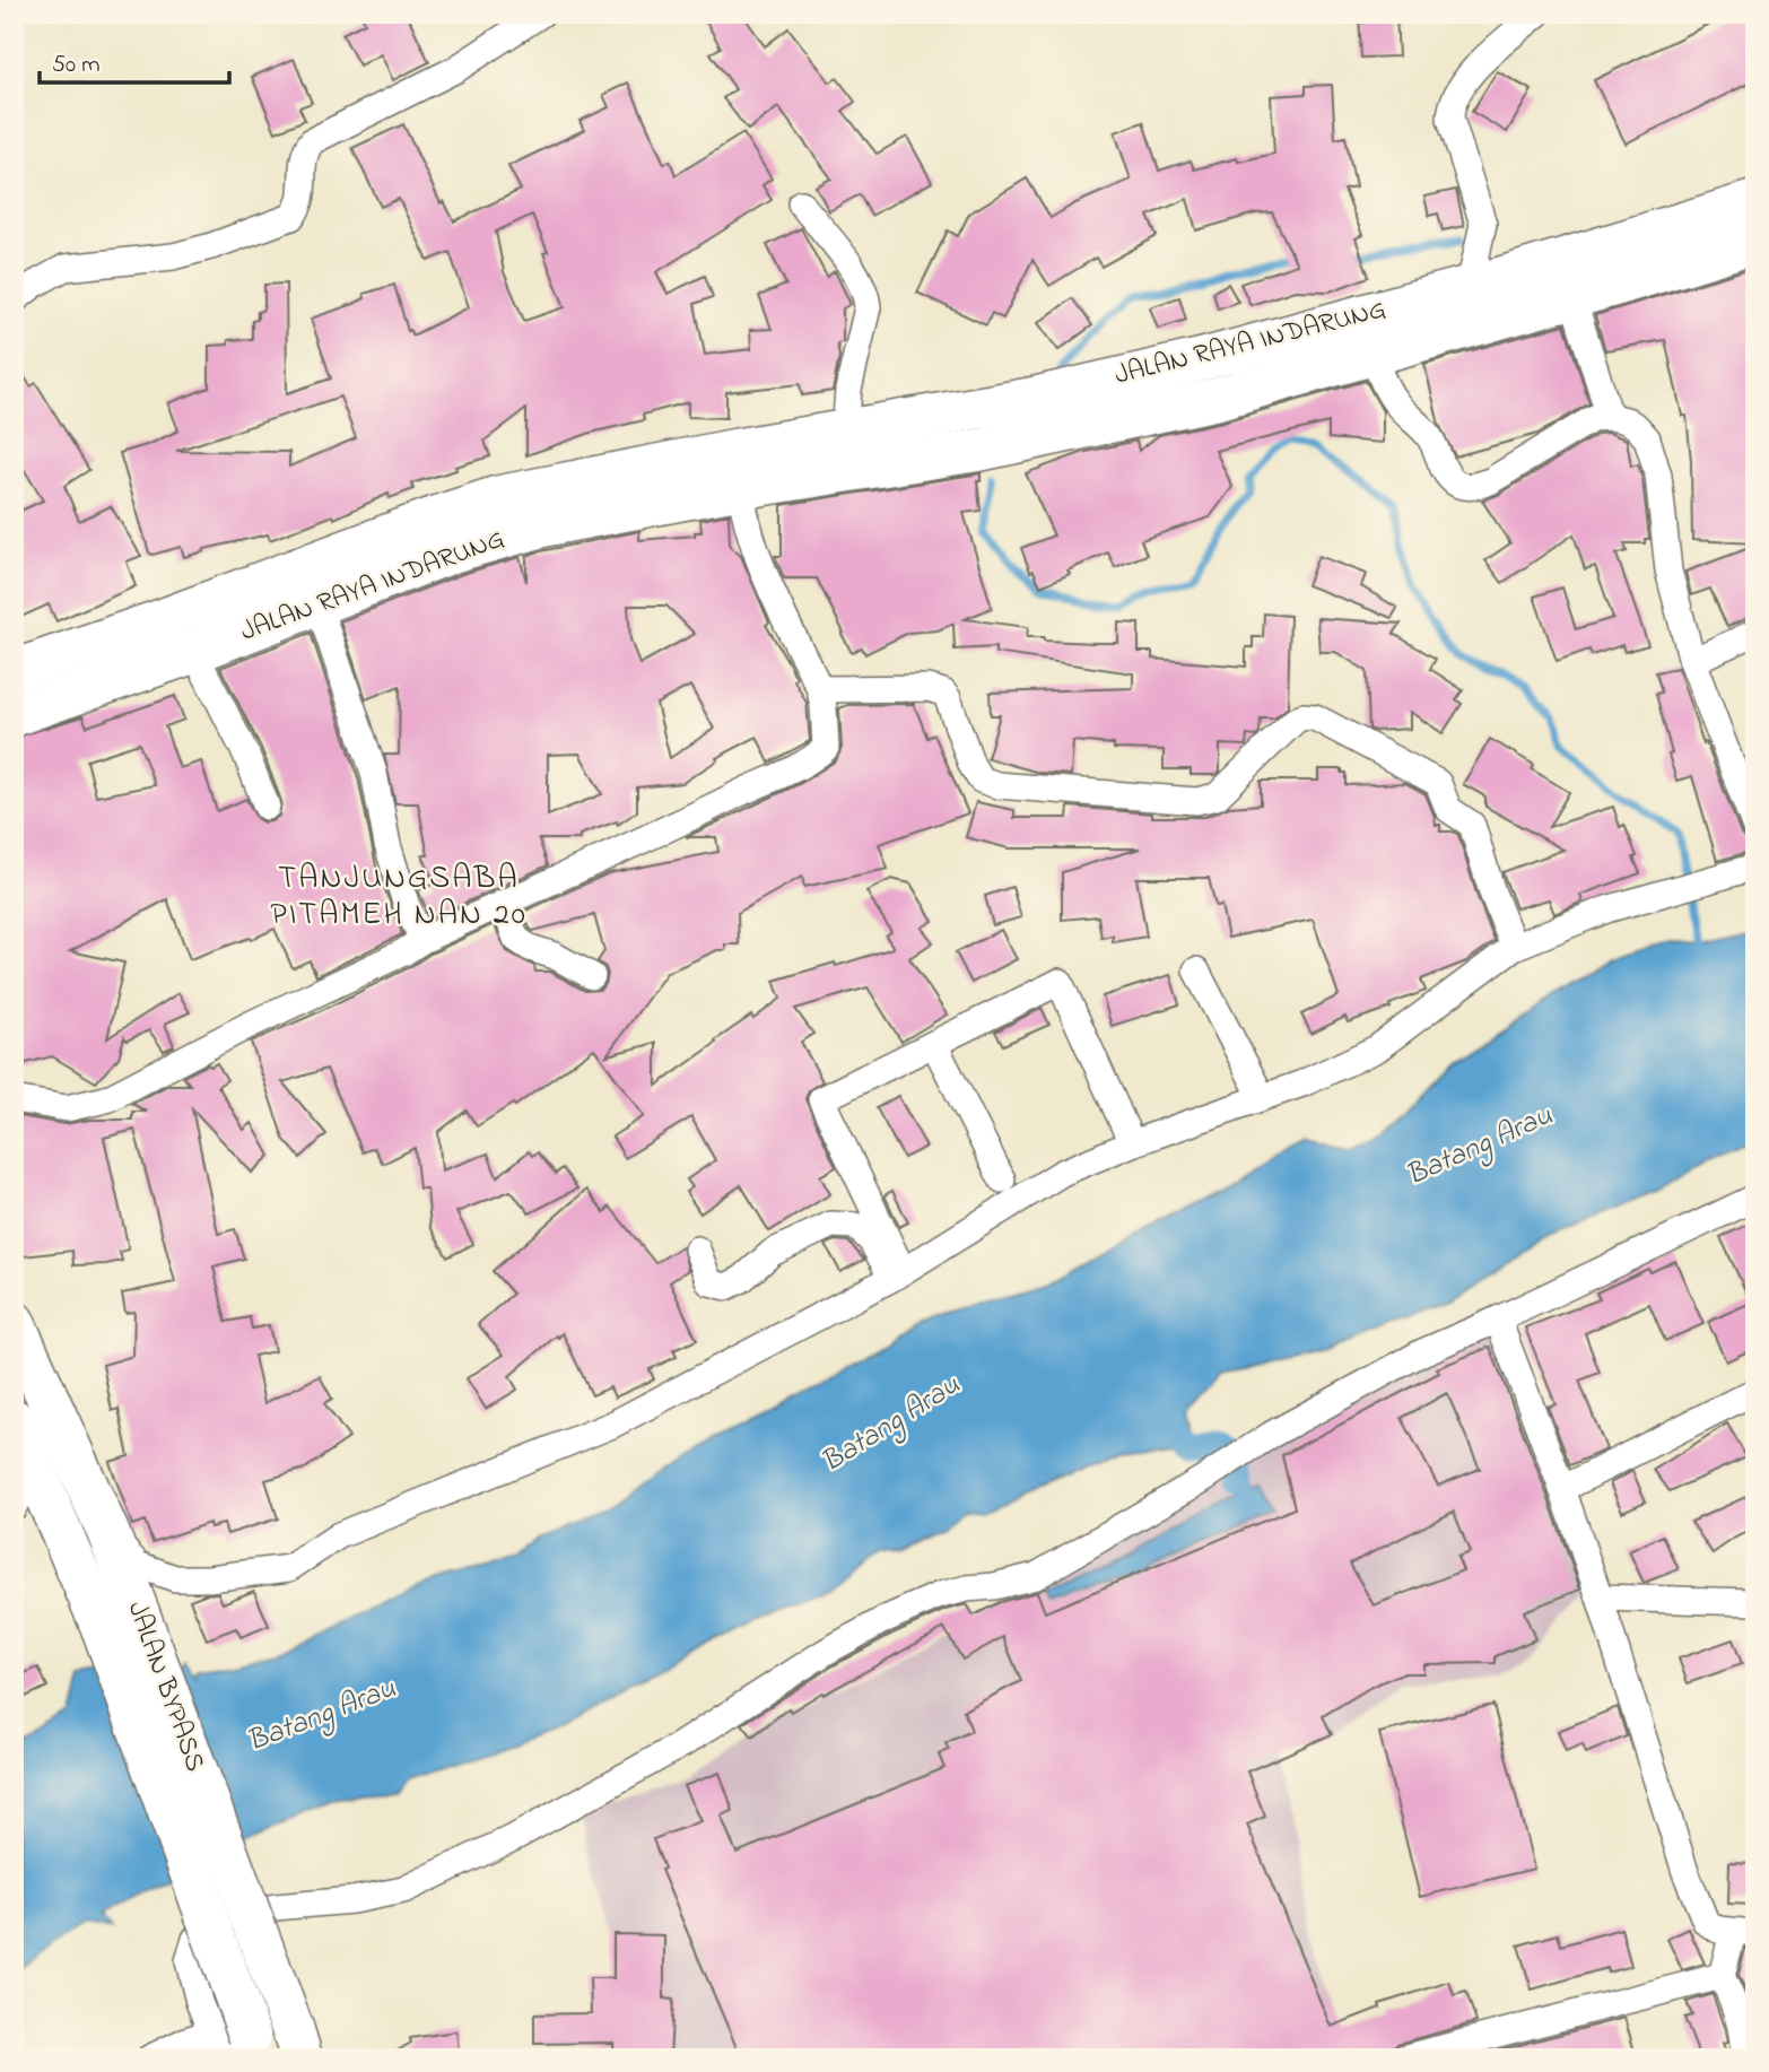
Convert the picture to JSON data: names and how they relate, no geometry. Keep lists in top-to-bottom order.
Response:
{
  "streets": {
    "highway": ["JALAN RAYA INDARUNG", "JALAN BYPASS"]
  },
  "districts": ["TANJUNGSABA PITAMEH NAN 20"],
  "water": ["Batang Arau"],
  "scale_bar": "50 m"
}
